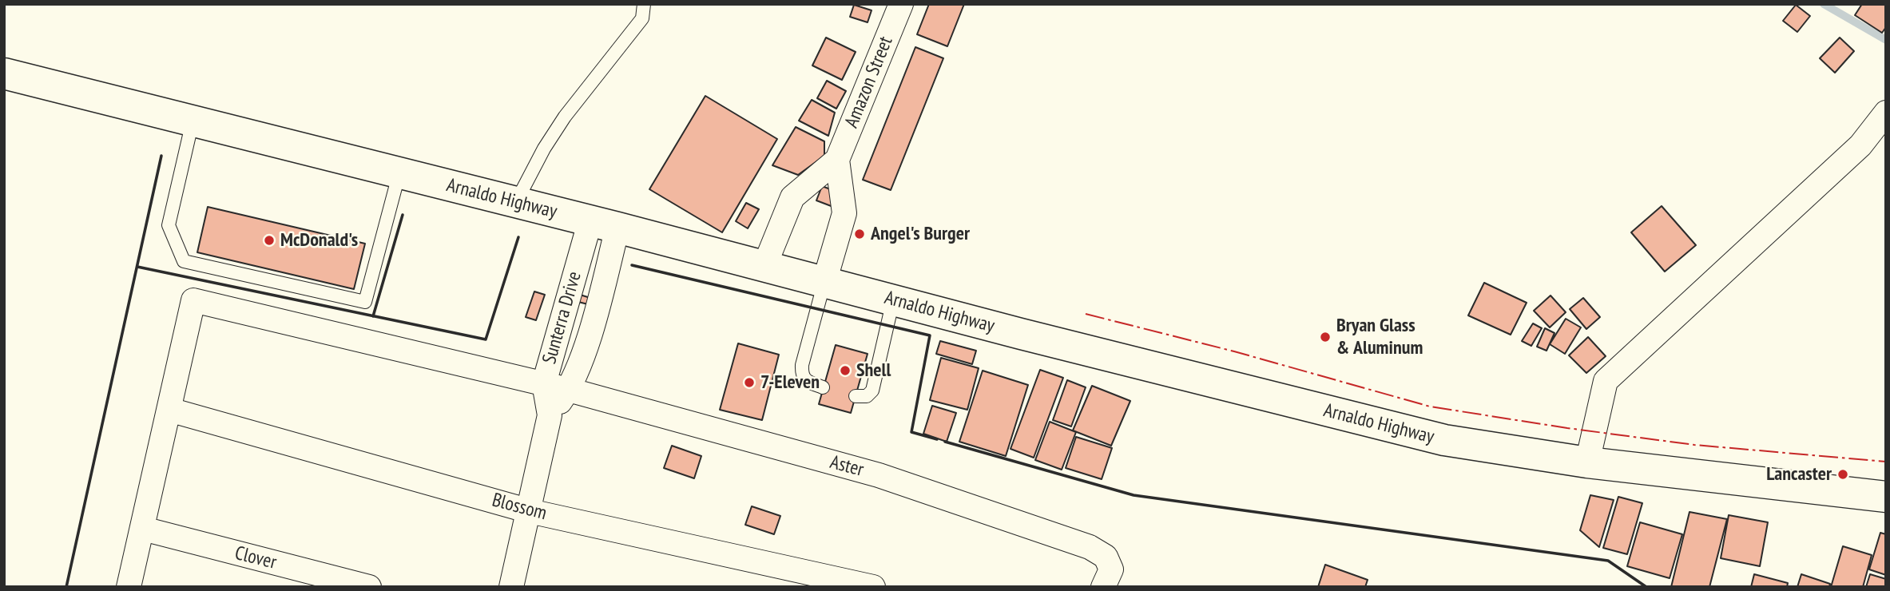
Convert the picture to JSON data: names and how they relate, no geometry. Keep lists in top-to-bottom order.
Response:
{
  "streets": {
    "main road": ["Arnaldo Highway"],
    "street": [
      "Amazon Street",
      "Sunterra Drive",
      "Aster",
      "Blossom",
      "Clover"
    ]
  },
  "crossings": [
    ["Amazon Street", "Arnaldo Highway"],
    ["Arnaldo Highway", "Sunterra Drive"],
    ["Sunterra Drive", "Aster"],
    ["Sunterra Drive", "Blossom"],
    ["Aster", "Blossom"]
  ],
  "places": [
    "Angel's Burger",
    "McDonald's",
    "Bryan Glass & Aluminum",
    "Shell",
    "7-Eleven",
    "Lancaster"
  ]
}
